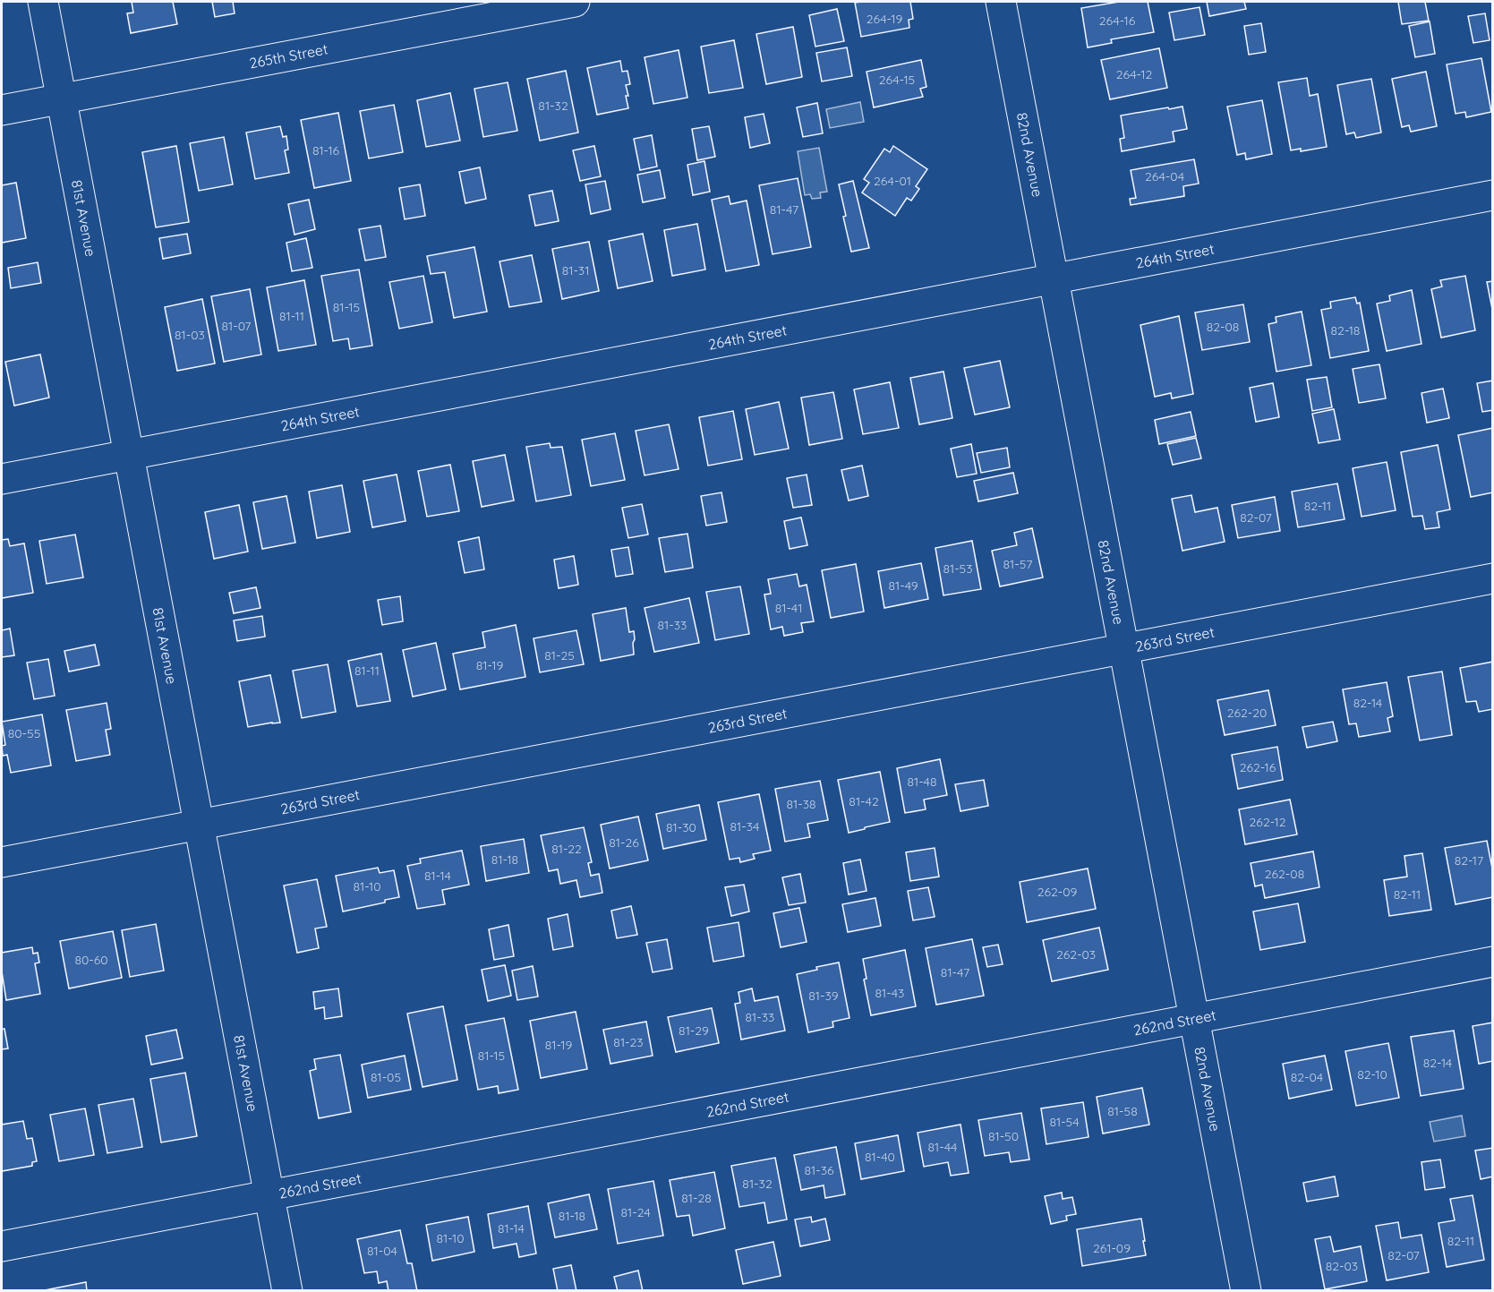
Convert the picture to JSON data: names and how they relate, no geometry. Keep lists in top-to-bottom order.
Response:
{
  "streets": {
    "street": [
      "265th Street",
      "82nd Avenue",
      "81st Avenue",
      "264th Street",
      "263rd Street",
      "262nd Street"
    ]
  },
  "crossings": [
    ["265th Street", "81st Avenue"],
    ["82nd Avenue", "264th Street"],
    ["82nd Avenue", "263rd Street"],
    ["82nd Avenue", "262nd Street"],
    ["81st Avenue", "264th Street"],
    ["81st Avenue", "263rd Street"],
    ["81st Avenue", "262nd Street"]
  ],
  "house_numbers": [
    "264-19",
    "264-16",
    "264-12",
    "264-15",
    "81-32",
    "81-16",
    "264-04",
    "264-01",
    "81-47",
    "81-31",
    "81-15",
    "81-11",
    "81-07",
    "82-08",
    "82-18",
    "81-03",
    "82-11",
    "82-07",
    "81-57",
    "81-53",
    "81-49",
    "81-41",
    "81-33",
    "81-25",
    "81-19",
    "81-11",
    "82-14",
    "262-20",
    "80-55",
    "262-16",
    "81-48",
    "81-42",
    "81-38",
    "262-12",
    "81-34",
    "81-30",
    "81-26",
    "81-22",
    "81-18",
    "82-17",
    "262-08",
    "81-14",
    "81-10",
    "262-09",
    "82-11",
    "262-03",
    "80-60",
    "81-47",
    "81-43",
    "81-39",
    "81-33",
    "81-29",
    "81-23",
    "81-19",
    "81-15",
    "82-14",
    "82-10",
    "81-05",
    "82-04",
    "81-58",
    "81-54",
    "81-50",
    "81-44",
    "81-40",
    "81-36",
    "81-32",
    "81-28",
    "81-24",
    "81-18",
    "81-14",
    "81-10",
    "82-11",
    "261-09",
    "81-04",
    "82-07",
    "82-03"
  ]
}
